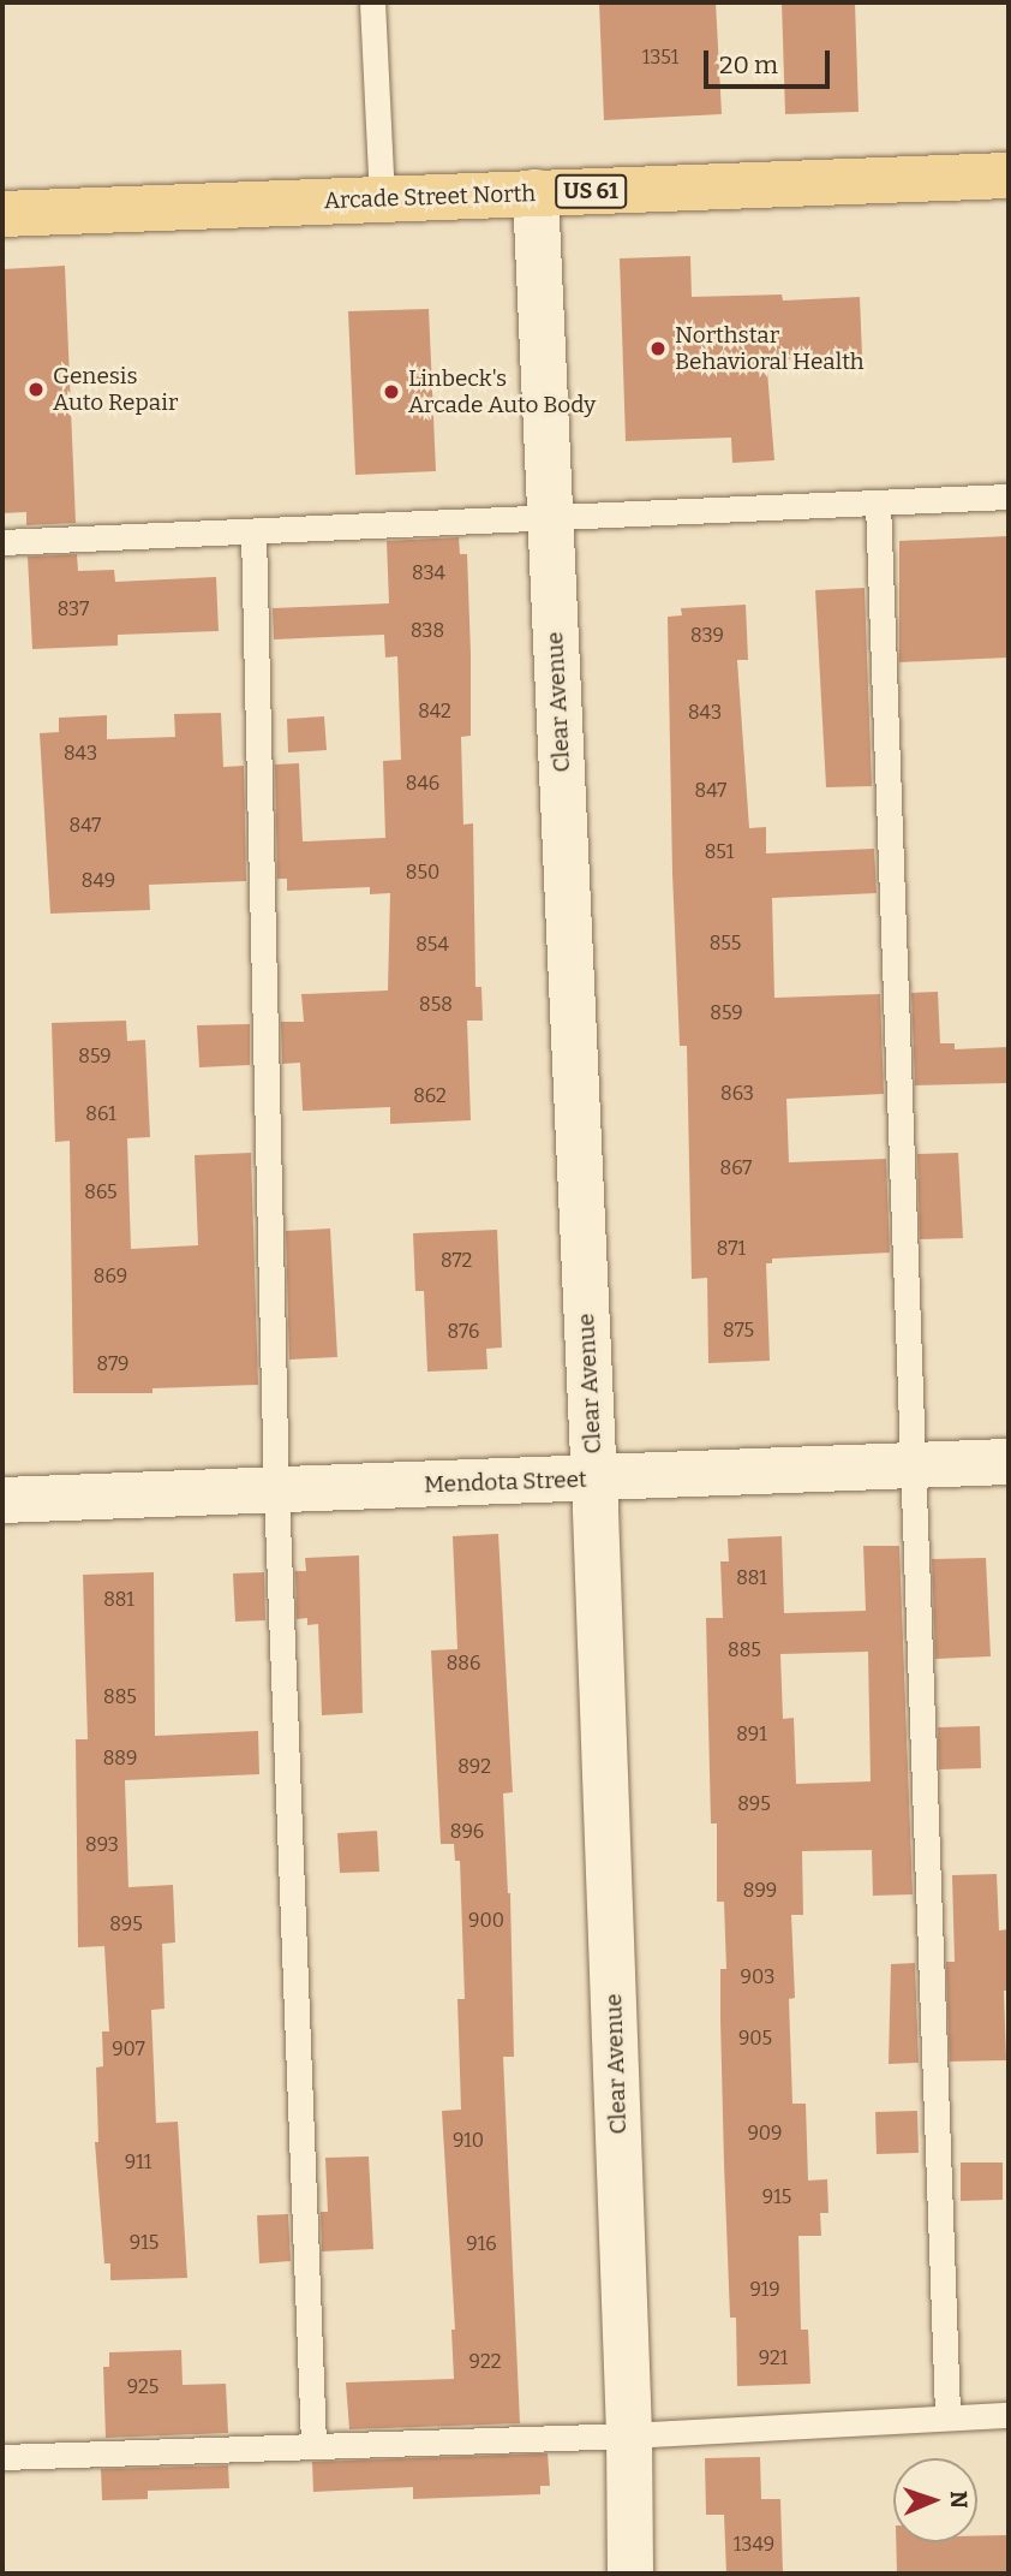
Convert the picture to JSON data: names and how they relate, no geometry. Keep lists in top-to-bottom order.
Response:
{
  "streets": {
    "main road": ["US 61", "Arcade Street North"],
    "street": ["Clear Avenue", "Mendota Street"]
  },
  "crossings": [
    ["Arcade Street North", "Clear Avenue"],
    ["Clear Avenue", "Mendota Street"]
  ],
  "places": ["Northstar Behavioral Health", "Genesis Auto Repair", "Linbeck's Arcade Auto Body"],
  "house_numbers": [
    "1351",
    "834",
    "837",
    "838",
    "839",
    "842",
    "843",
    "843",
    "846",
    "847",
    "847",
    "851",
    "850",
    "849",
    "855",
    "854",
    "858",
    "859",
    "859",
    "863",
    "862",
    "861",
    "867",
    "865",
    "871",
    "872",
    "869",
    "875",
    "876",
    "879",
    "881",
    "881",
    "885",
    "886",
    "885",
    "891",
    "889",
    "892",
    "895",
    "896",
    "893",
    "899",
    "900",
    "895",
    "903",
    "905",
    "907",
    "909",
    "910",
    "911",
    "915",
    "915",
    "916",
    "919",
    "921",
    "922",
    "925",
    "1349"
  ],
  "scale_bar": "20 m",
  "north": "right"
}
